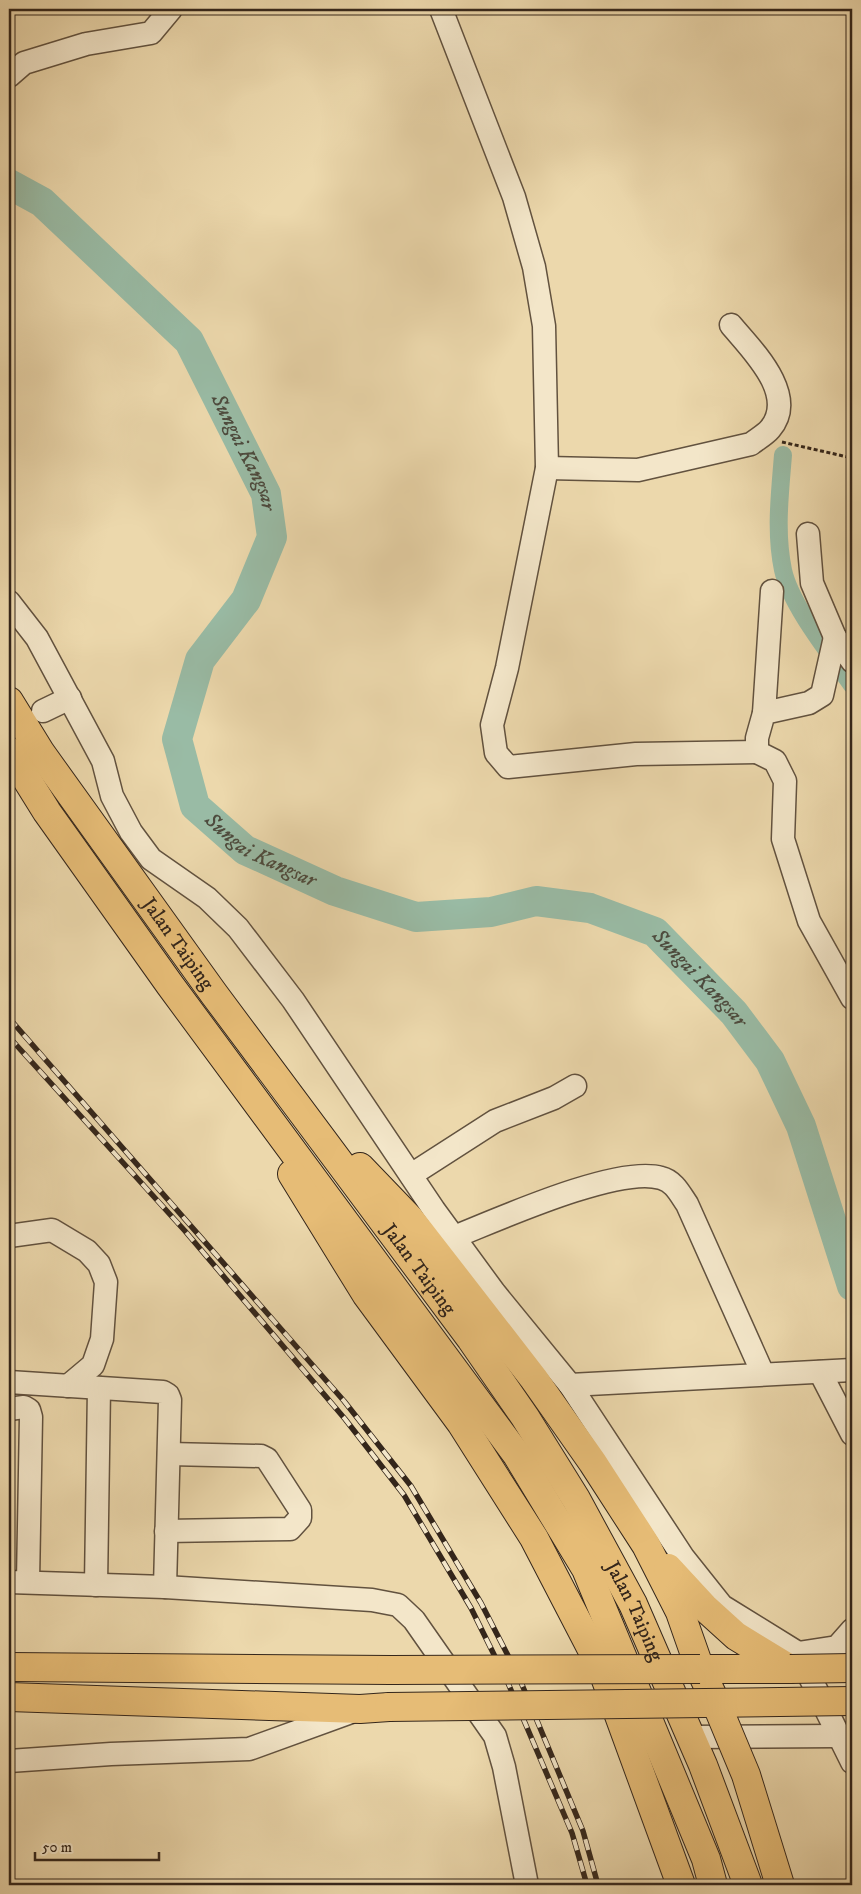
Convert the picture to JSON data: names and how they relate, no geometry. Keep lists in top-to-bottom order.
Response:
{
  "streets": {
    "highway": ["Jalan Taiping"]
  },
  "water": ["Sungai Kangsar"],
  "scale_bar": "50 m"
}
